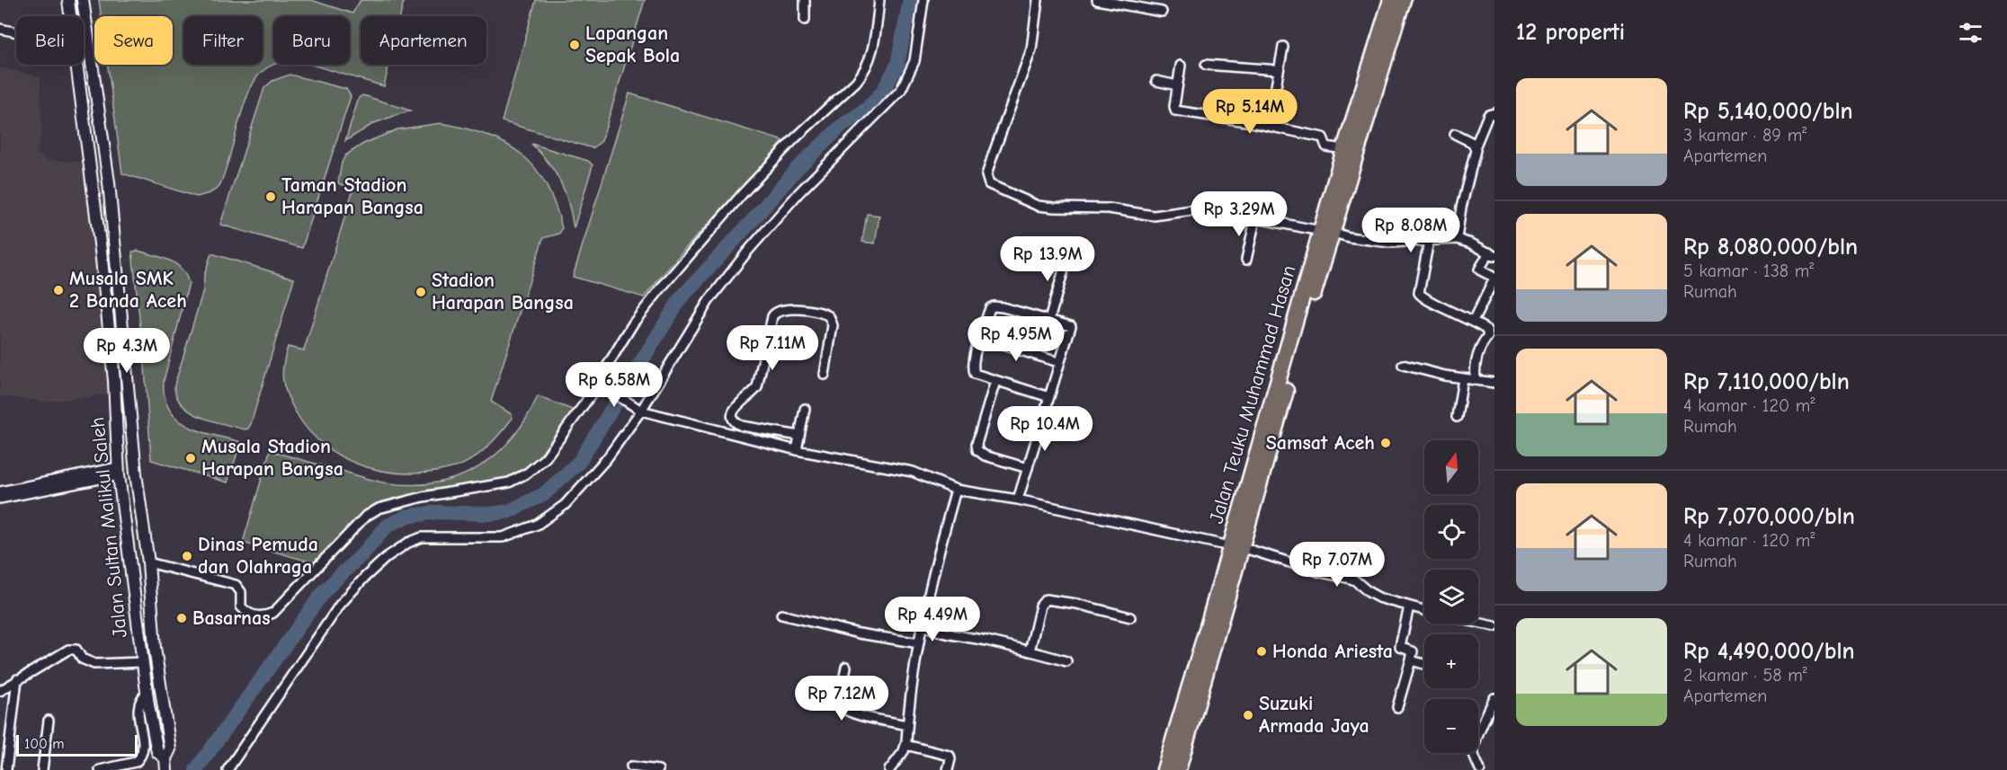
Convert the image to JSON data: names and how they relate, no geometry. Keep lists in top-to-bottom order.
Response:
{
  "streets": {
    "highway": ["Jalan Teuku Muhammad Hasan"],
    "main road": ["Jalan Sultan Malikul Saleh"]
  },
  "places": [
    "Lapangan Sepak Bola",
    "Taman Stadion Harapan Bangsa",
    "Musala SMK 2 Banda Aceh",
    "Stadion Harapan Bangsa",
    "Samsat Aceh",
    "Musala Stadion Harapan Bangsa",
    "Dinas Pemuda dan Olahraga",
    "Basarnas",
    "Honda Ariesta",
    "Suzuki Armada Jaya"
  ],
  "scale_bar": "100 m",
  "north": "top",
  "page": {
    "heading": "12 properti",
    "chip": [
      "Beli",
      "Sewa",
      "Filter",
      "Baru",
      "Apartemen"
    ],
    "list": [
      {
        "name": "Rp 5,140,000/bln",
        "note": "3 kamar · 89 m² · Apartemen"
      },
      {
        "name": "Rp 8,080,000/bln",
        "note": "5 kamar · 138 m² · Rumah"
      },
      {
        "name": "Rp 7,110,000/bln",
        "note": "4 kamar · 120 m² · Rumah"
      },
      {
        "name": "Rp 7,070,000/bln",
        "note": "4 kamar · 120 m² · Rumah"
      },
      {
        "name": "Rp 4,490,000/bln",
        "note": "2 kamar · 58 m² · Apartemen"
      }
    ],
    "price": [
      "Rp 5.14M",
      "Rp 3.29M",
      "Rp 8.08M",
      "Rp 13.9M",
      "Rp 4.95M",
      "Rp 7.11M",
      "Rp 4.3M",
      "Rp 6.58M",
      "Rp 10.4M",
      "Rp 7.07M",
      "Rp 4.49M",
      "Rp 7.12M"
    ],
    "map_buttons": ["+", "−"],
    "scale": "100 m"
  }
}
